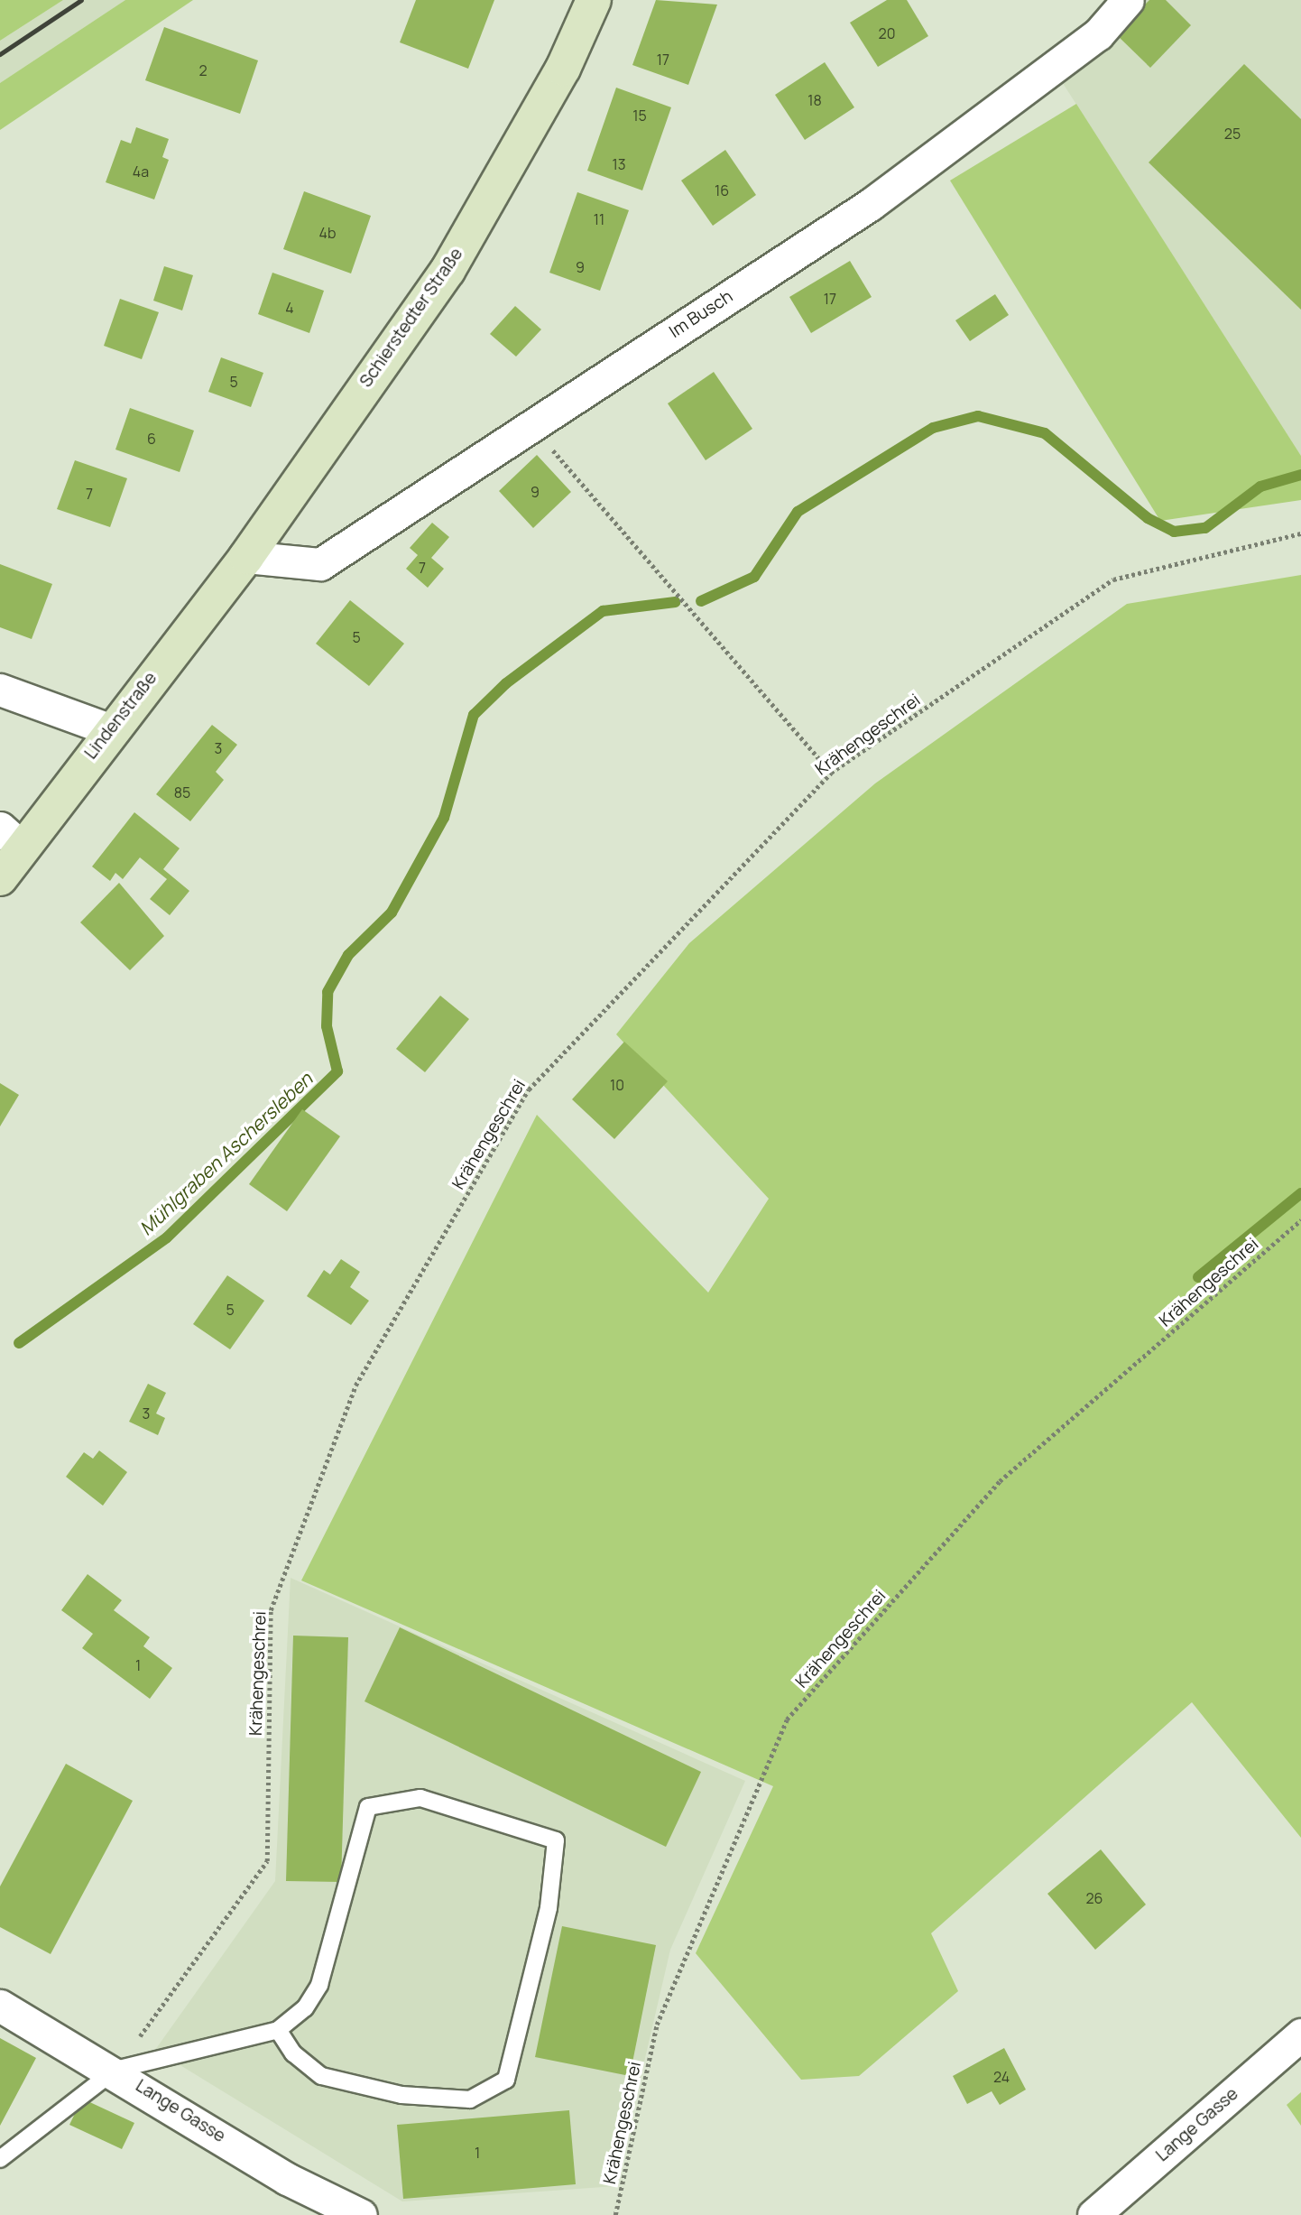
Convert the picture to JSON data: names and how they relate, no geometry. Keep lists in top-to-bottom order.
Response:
{
  "streets": {
    "street": [
      "Im Busch",
      "Schierstedter Straße",
      "Lindenstraße",
      "Lange Gasse"
    ],
    "path": ["Krähengeschrei"]
  },
  "crossings": [
    ["Im Busch", "Schierstedter Straße"],
    ["Im Busch", "Lindenstraße"],
    ["Schierstedter Straße", "Lindenstraße"],
    ["Krähengeschrei", "Lange Gasse"]
  ],
  "water": ["Mühlgraben Aschersleben"],
  "house_numbers": [
    "20",
    "17",
    "2",
    "18",
    "15",
    "25",
    "13",
    "4a",
    "16",
    "11",
    "4b",
    "9",
    "17",
    "4",
    "5",
    "6",
    "9",
    "7",
    "7",
    "5",
    "3",
    "85",
    "10",
    "5",
    "3",
    "1",
    "26",
    "24",
    "1"
  ]
}
